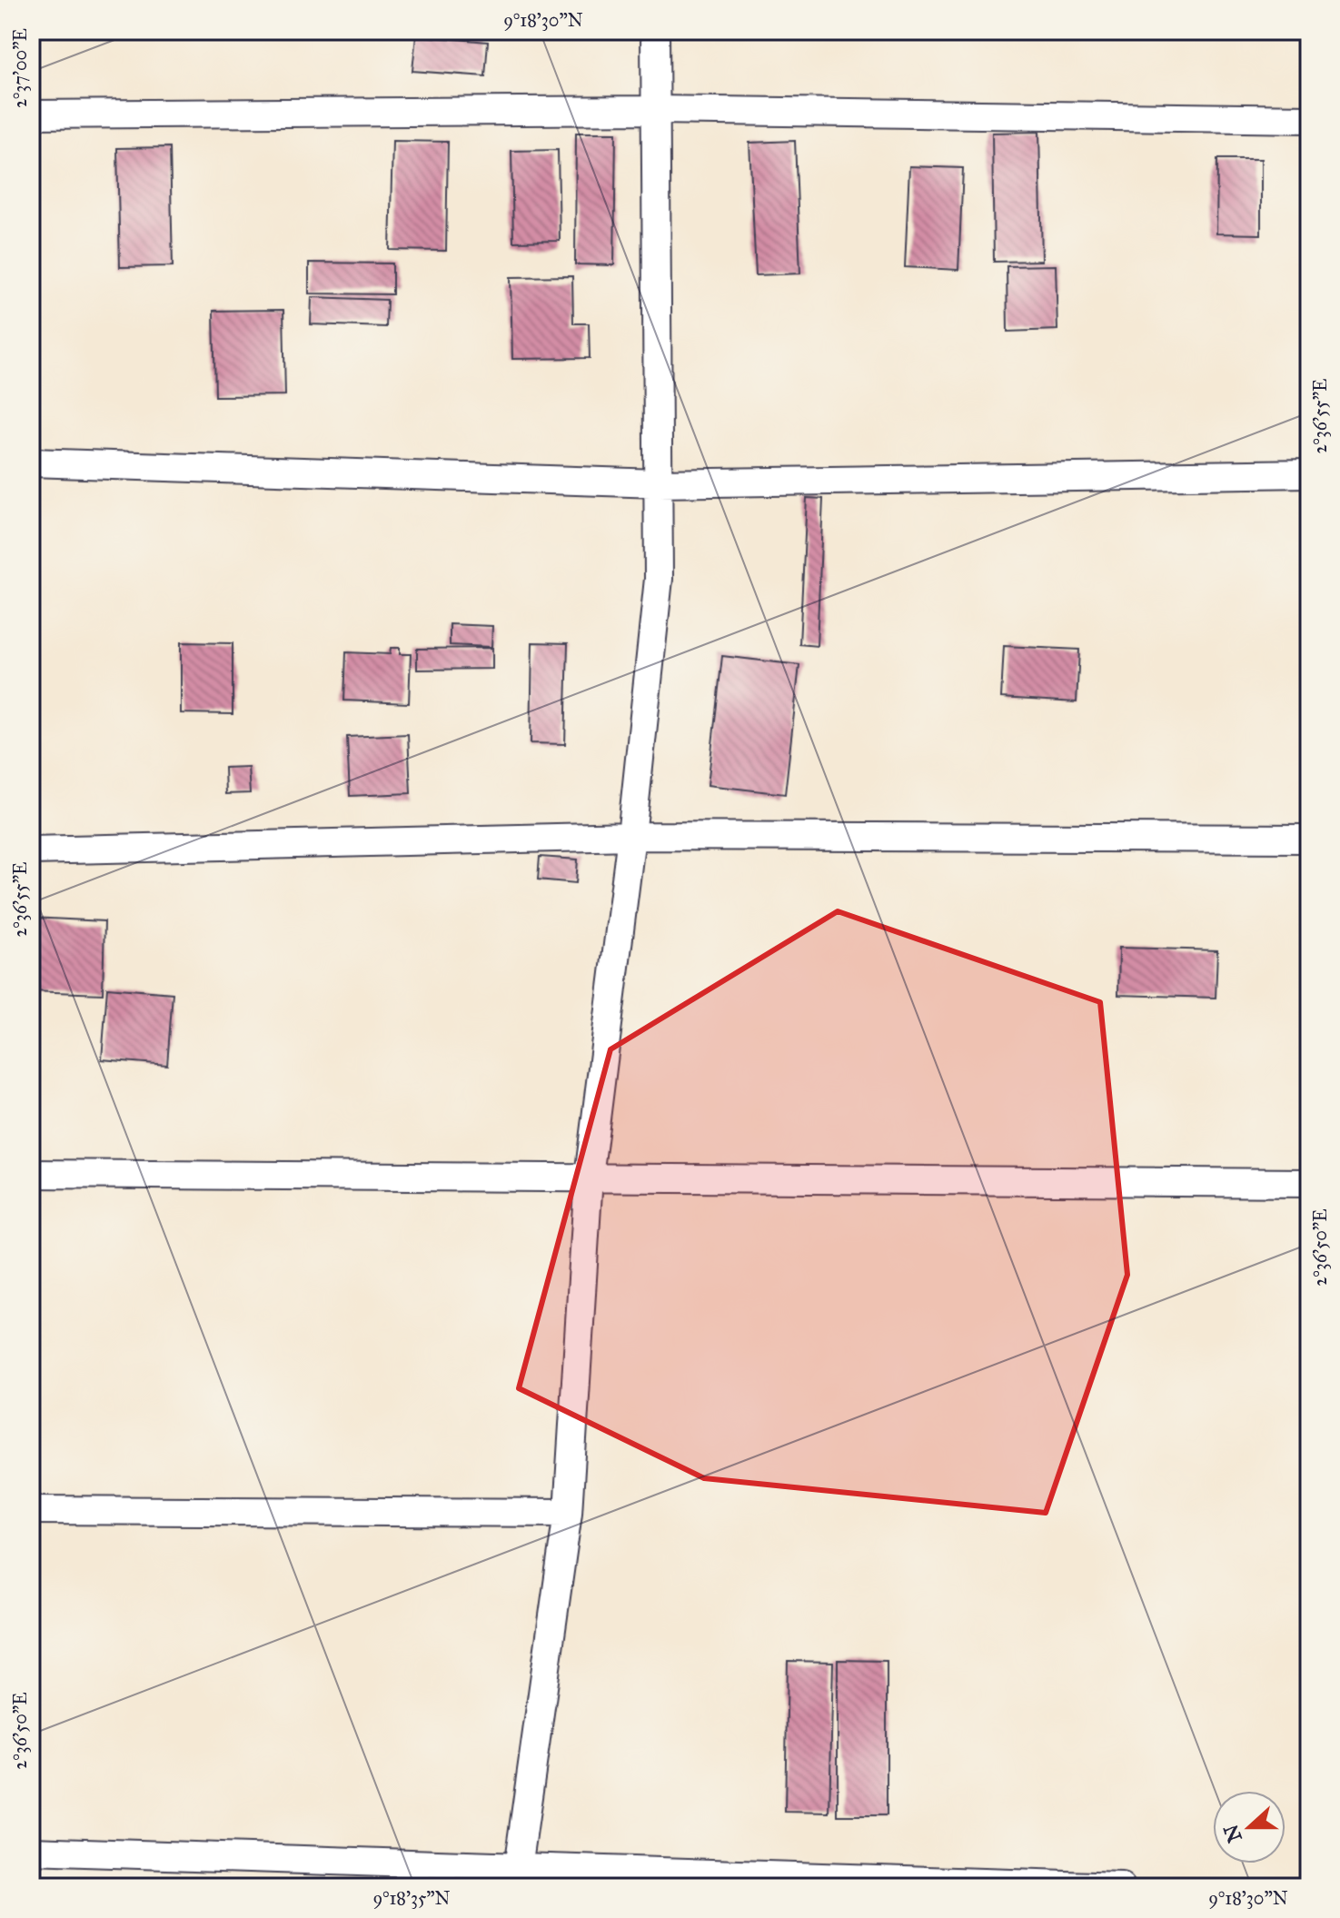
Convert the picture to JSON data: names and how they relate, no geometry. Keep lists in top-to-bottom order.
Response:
{
  "north": "left",
  "coordinates": [
    "9°18'30\"N",
    "2°37'00\"E",
    "2°36'55\"E",
    "2°36'50\"E",
    "9°18'35\"N"
  ]
}
